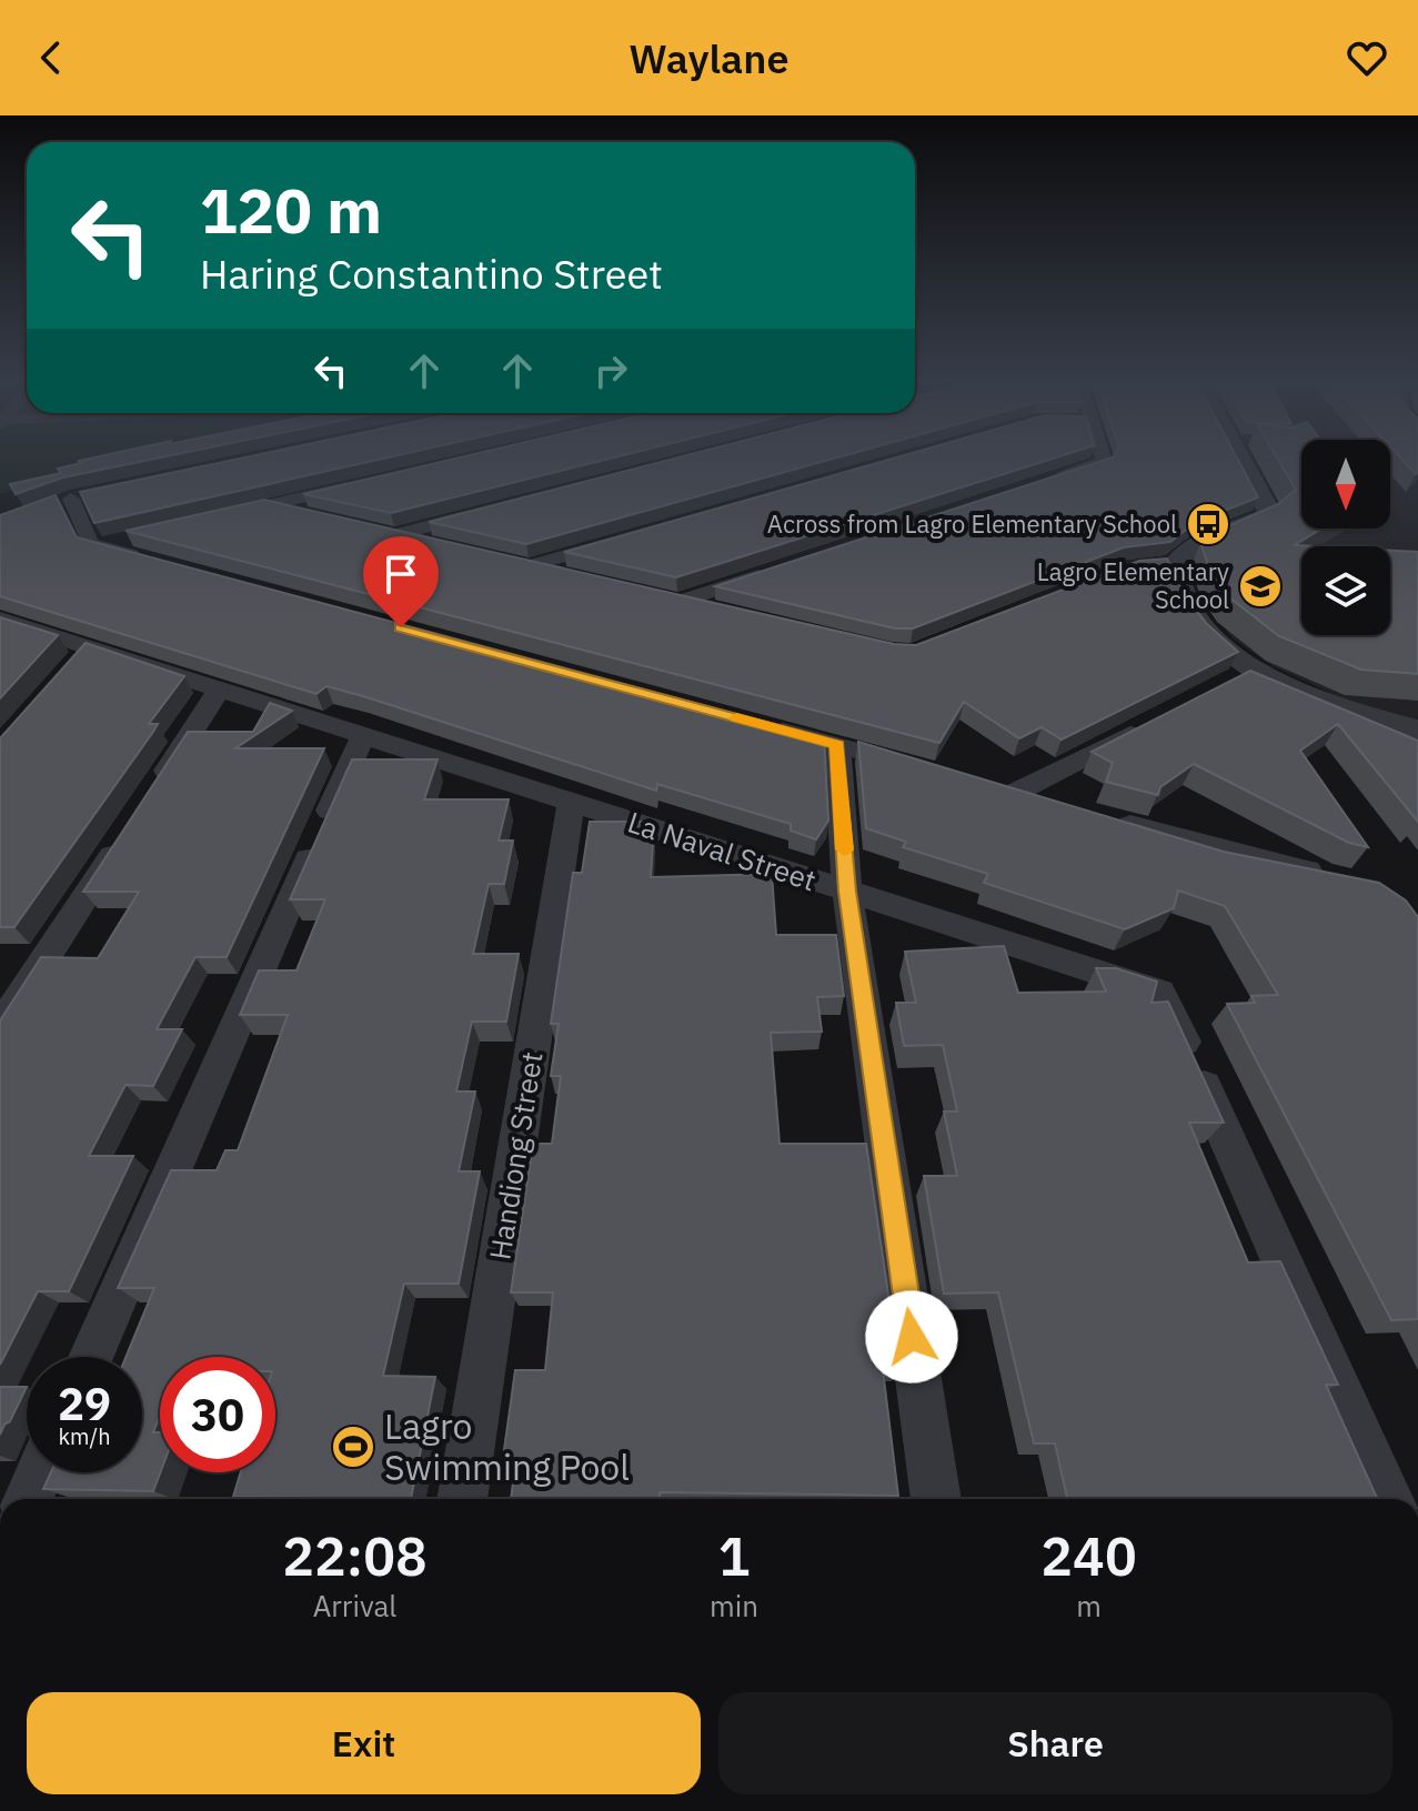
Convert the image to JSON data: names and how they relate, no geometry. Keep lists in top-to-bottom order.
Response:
{
  "streets": {
    "street": ["La Naval Street", "Handiong Street"]
  },
  "crossings": [
    ["La Naval Street", "Handiong Street"]
  ],
  "places": {
    "bus stop": ["Across from Lagro Elementary School"],
    "school or university": ["Lagro Elementary School"],
    "sports": ["Lagro Swimming Pool"]
  },
  "north": "bottom",
  "page": {
    "header": "Waylane",
    "turn": ["120 m", "Haring Constantino Street"],
    "speed": "29 km/h",
    "limit": "30",
    "eta": [
      "22:08",
      "Arrival",
      "1",
      "min",
      "240",
      "m"
    ],
    "buttons": ["Exit", "Share"]
  }
}
